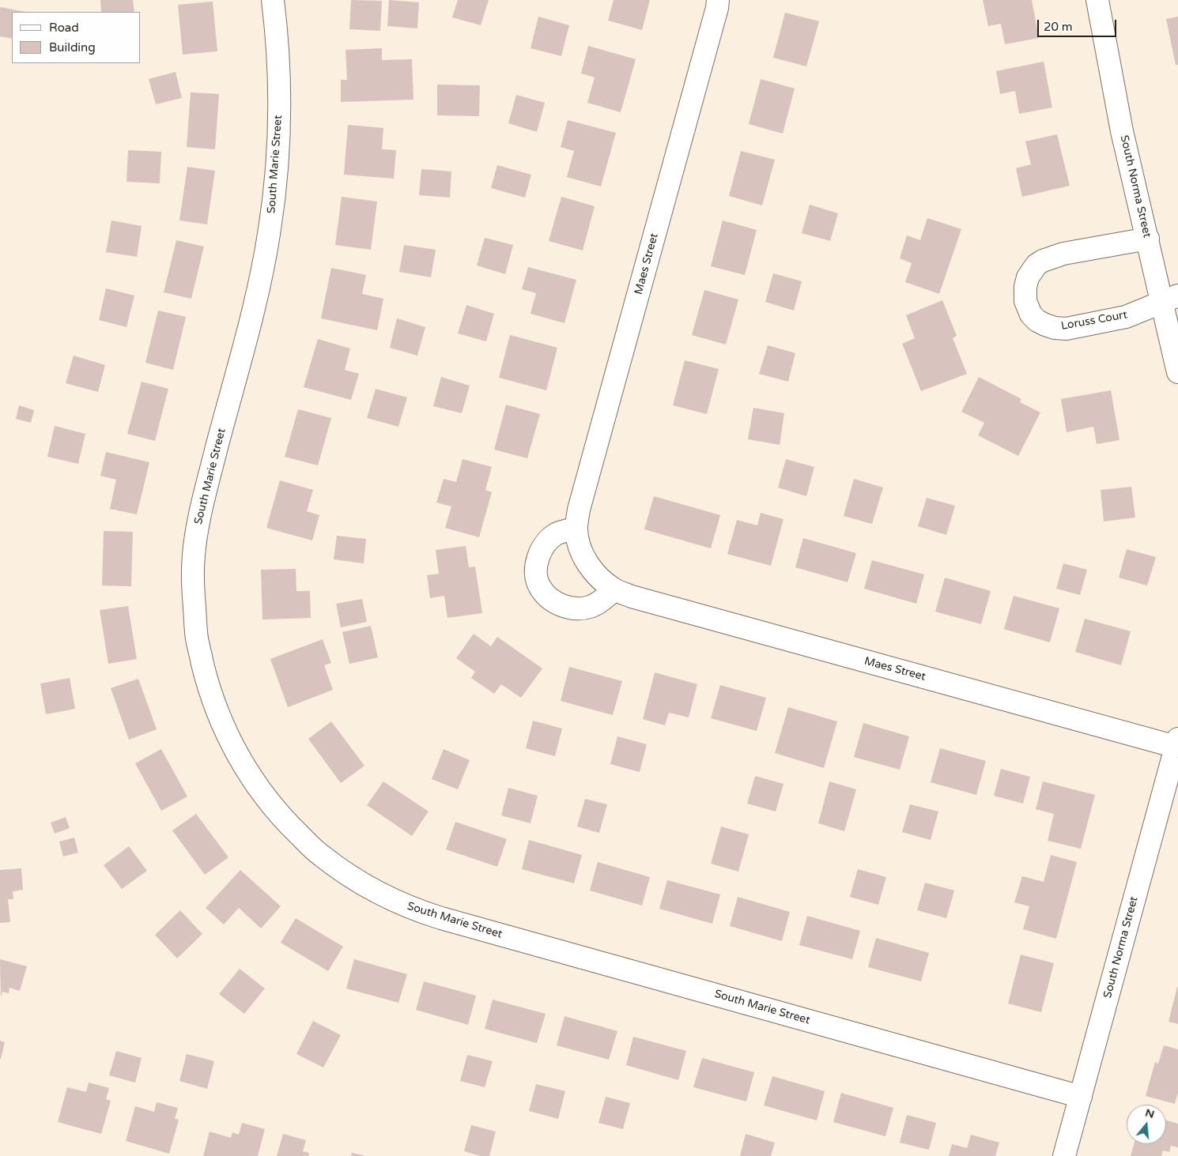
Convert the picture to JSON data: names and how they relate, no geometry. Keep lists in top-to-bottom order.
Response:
{
  "streets": {
    "street": [
      "South Marie Street",
      "South Norma Street",
      "Maes Street",
      "Loruss Court"
    ]
  },
  "crossings": [
    ["South Marie Street", "South Norma Street"],
    ["South Norma Street", "Maes Street"],
    ["South Norma Street", "Loruss Court"]
  ],
  "legend": ["Road", "Building"],
  "scale_bar": "20 m",
  "north": "top"
}
